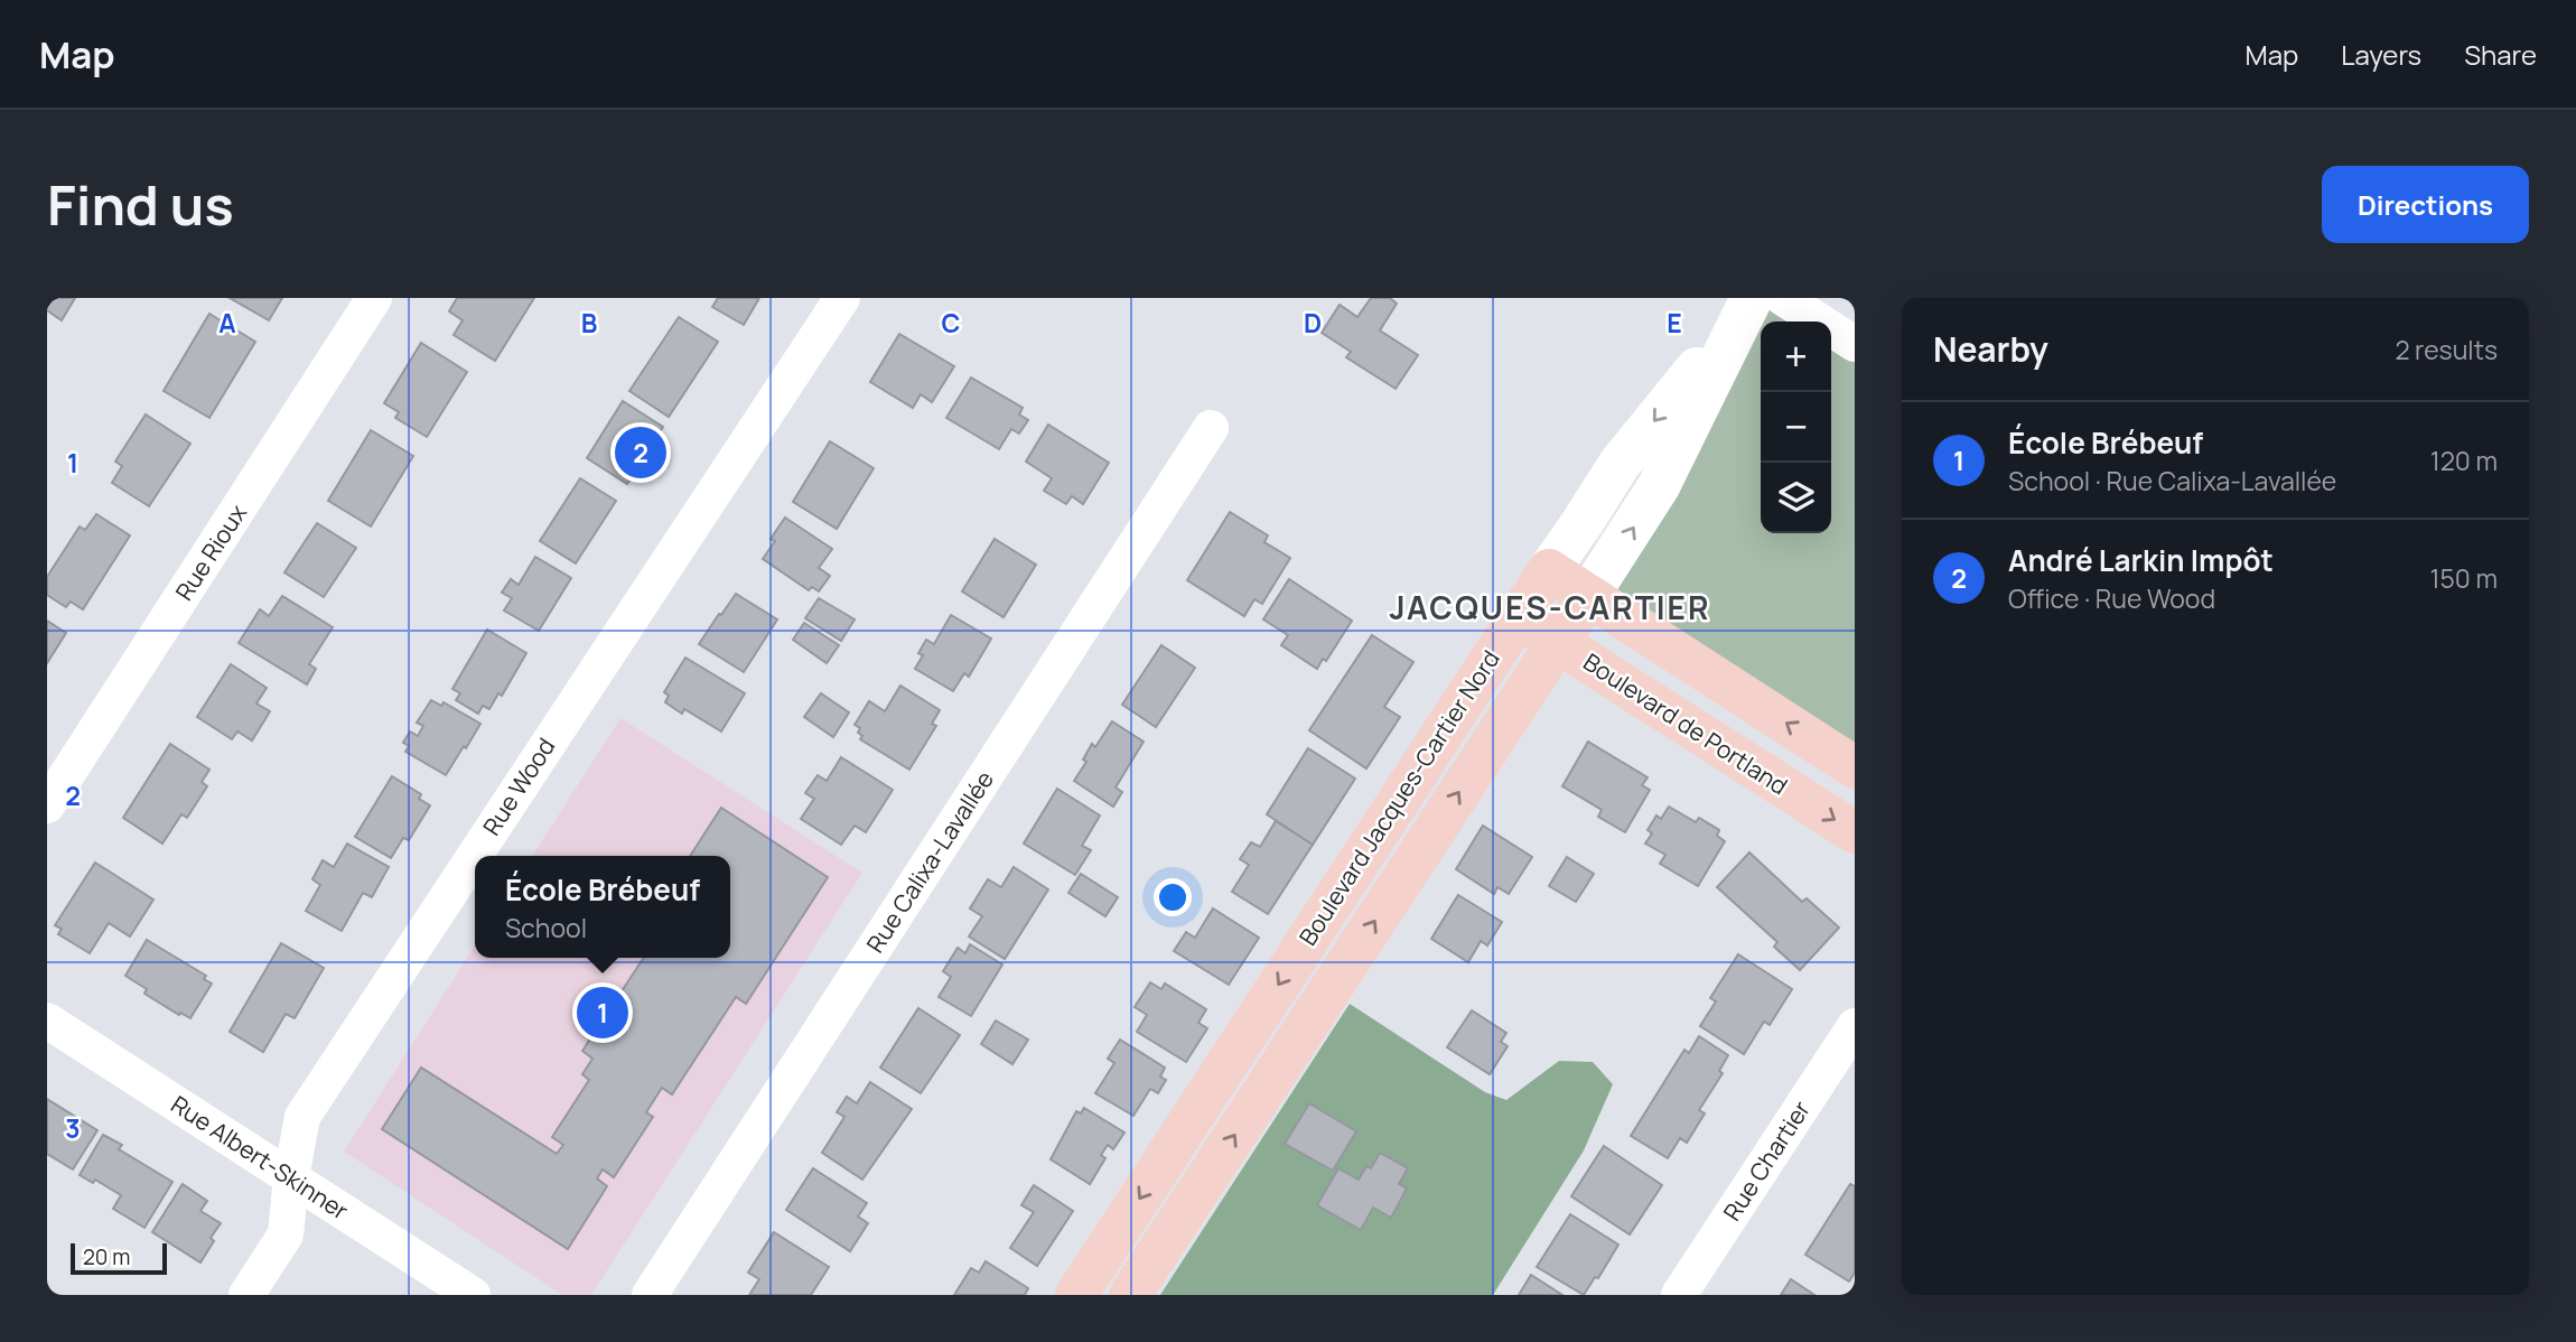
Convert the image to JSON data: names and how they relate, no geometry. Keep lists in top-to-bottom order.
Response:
{
  "streets": {
    "main road": ["Boulevard de Portland", "Boulevard Jacques-Cartier Nord"],
    "street": [
      "Rue Rioux",
      "Rue Wood",
      "Rue Calixa-Lavallée",
      "Rue Albert-Skinner",
      "Rue Chartier"
    ]
  },
  "crossings": [
    ["Boulevard de Portland", "Boulevard Jacques-Cartier Nord"],
    ["Rue Wood", "Rue Albert-Skinner"]
  ],
  "districts": ["JACQUES-CARTIER"],
  "scale_bar": "20 m",
  "page": {
    "header": "Map",
    "nav": ["Map", "Layers", "Share"],
    "buttons": "Directions",
    "title": "Find us",
    "heading": ["Nearby", "2 results"],
    "map_buttons": ["+", "−"],
    "list": [
      {
        "mark": "1",
        "name": "École Brébeuf",
        "note": "School · Rue Calixa-Lavallée",
        "value": "120 m"
      },
      {
        "mark": "2",
        "name": "André Larkin Impôt",
        "note": "Office · Rue Wood",
        "value": "150 m"
      }
    ],
    "pins": ["2", "1"],
    "popup": ["École Brébeuf", "School"],
    "scale": "20 m"
  },
  "grid": {
    "columns": [
      "A",
      "B",
      "C",
      "D",
      "E"
    ],
    "rows": ["1", "2", "3"]
  }
}
